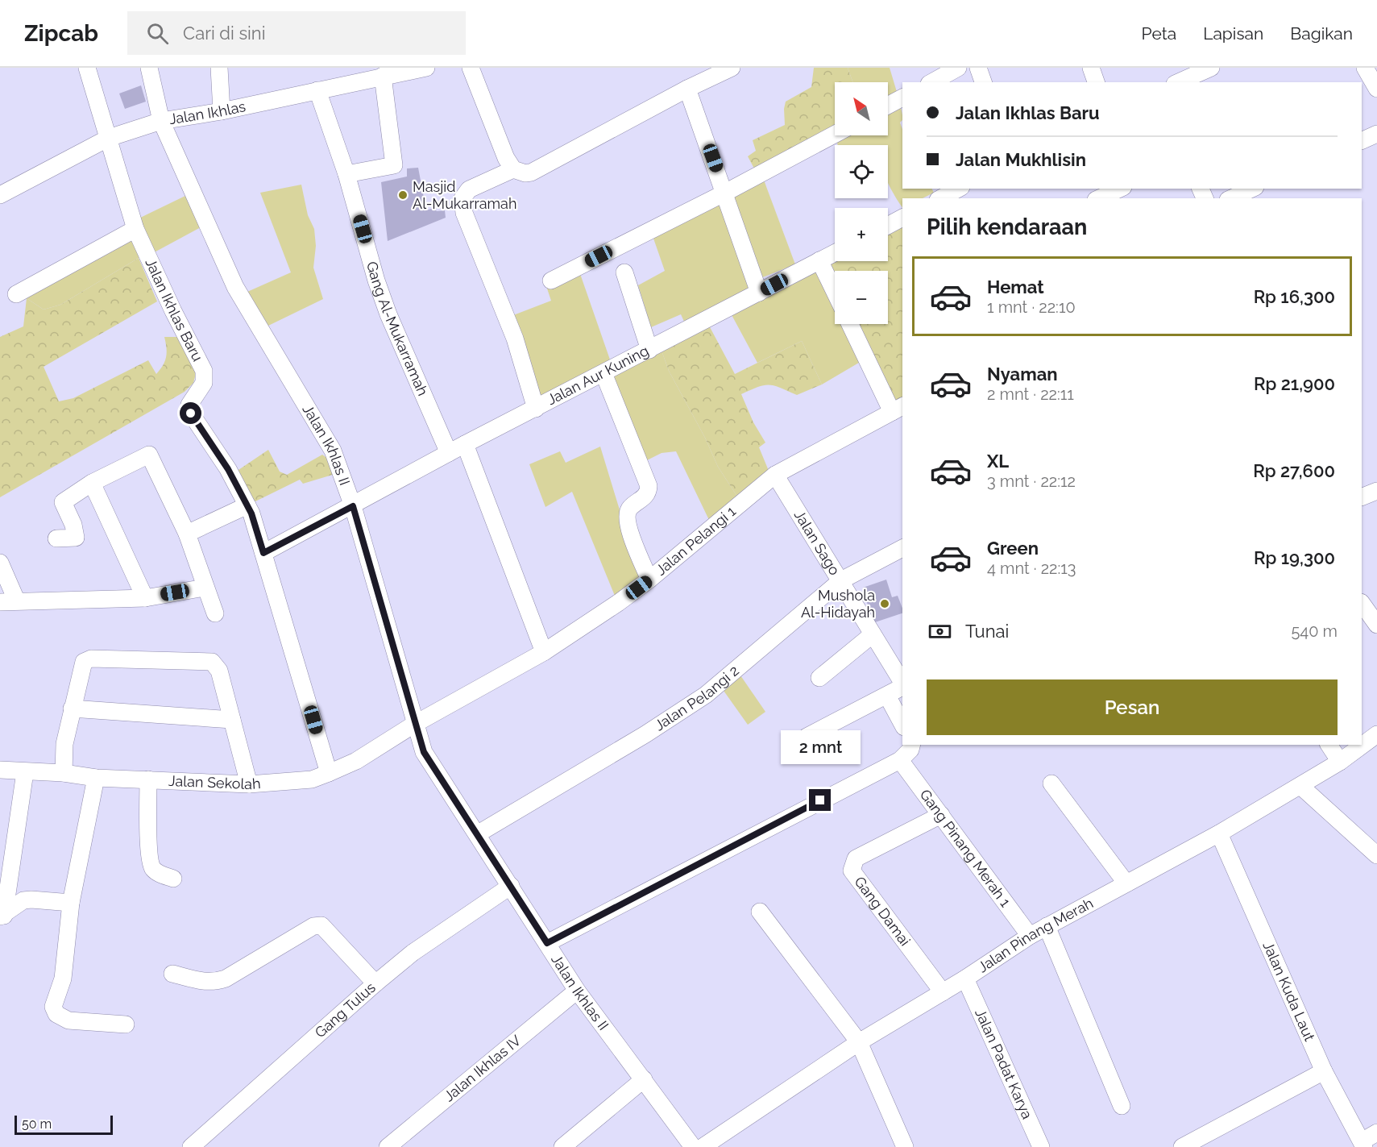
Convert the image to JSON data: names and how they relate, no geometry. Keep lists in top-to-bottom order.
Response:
{
  "streets": {
    "street": [
      "Jalan Ikhlas",
      "Jalan Ikhlas Baru",
      "Gang Al-Mukarramah",
      "Jalan Aur Kuning",
      "Jalan Ikhlas II",
      "Jalan Pelangi 1",
      "Jalan Sago",
      "Jalan Pelangi 2",
      "Jalan Sekolah",
      "Gang Pinang Merah 1",
      "Gang Damai",
      "Jalan Pinang Merah",
      "Jalan Kuda Laut",
      "Gang Tulus",
      "Jalan Padat Karya",
      "Jalan Ikhlas IV"
    ]
  },
  "crossings": [
    ["Jalan Ikhlas", "Jalan Ikhlas Baru"],
    ["Jalan Ikhlas", "Gang Al-Mukarramah"],
    ["Jalan Ikhlas", "Jalan Ikhlas II"],
    ["Jalan Ikhlas Baru", "Jalan Aur Kuning"],
    ["Jalan Ikhlas Baru", "Jalan Sekolah"],
    ["Gang Al-Mukarramah", "Jalan Aur Kuning"],
    ["Jalan Aur Kuning", "Jalan Ikhlas II"],
    ["Jalan Ikhlas II", "Jalan Pelangi 1"],
    ["Jalan Ikhlas II", "Jalan Pelangi 2"],
    ["Jalan Ikhlas II", "Jalan Sekolah"],
    ["Jalan Ikhlas II", "Gang Tulus"],
    ["Jalan Ikhlas II", "Jalan Ikhlas IV"],
    ["Jalan Pelangi 1", "Jalan Sago"],
    ["Jalan Pelangi 1", "Jalan Sekolah"],
    ["Jalan Sago", "Jalan Pelangi 2"],
    ["Gang Pinang Merah 1", "Gang Damai"],
    ["Gang Pinang Merah 1", "Jalan Pinang Merah"],
    ["Gang Damai", "Jalan Pinang Merah"],
    ["Jalan Pinang Merah", "Jalan Kuda Laut"],
    ["Jalan Pinang Merah", "Jalan Padat Karya"]
  ],
  "places": ["Masjid Al-Mukarramah", "Mushola Al-Hidayah"],
  "scale_bar": "50 m",
  "north": "top left",
  "page": {
    "header": "Zipcab",
    "search": "Cari di sini",
    "nav": ["Peta", "Lapisan", "Bagikan"],
    "map_buttons": ["+", "−"],
    "banner": ["Jalan Ikhlas Baru", "Jalan Mukhlisin"],
    "heading": "Pilih kendaraan",
    "list": [
      {
        "name": "Hemat",
        "note": "1 mnt · 22:10",
        "value": "Rp 16,300"
      },
      {
        "name": "Nyaman",
        "note": "2 mnt · 22:11",
        "value": "Rp 21,900"
      },
      {
        "name": "XL",
        "note": "3 mnt · 22:12",
        "value": "Rp 27,600"
      },
      {
        "name": "Green",
        "note": "4 mnt · 22:13",
        "value": "Rp 19,300"
      }
    ],
    "pay": ["Tunai", "540 m"],
    "buttons": "Pesan",
    "bubble": "2 mnt",
    "scale": "50 m"
  }
}
